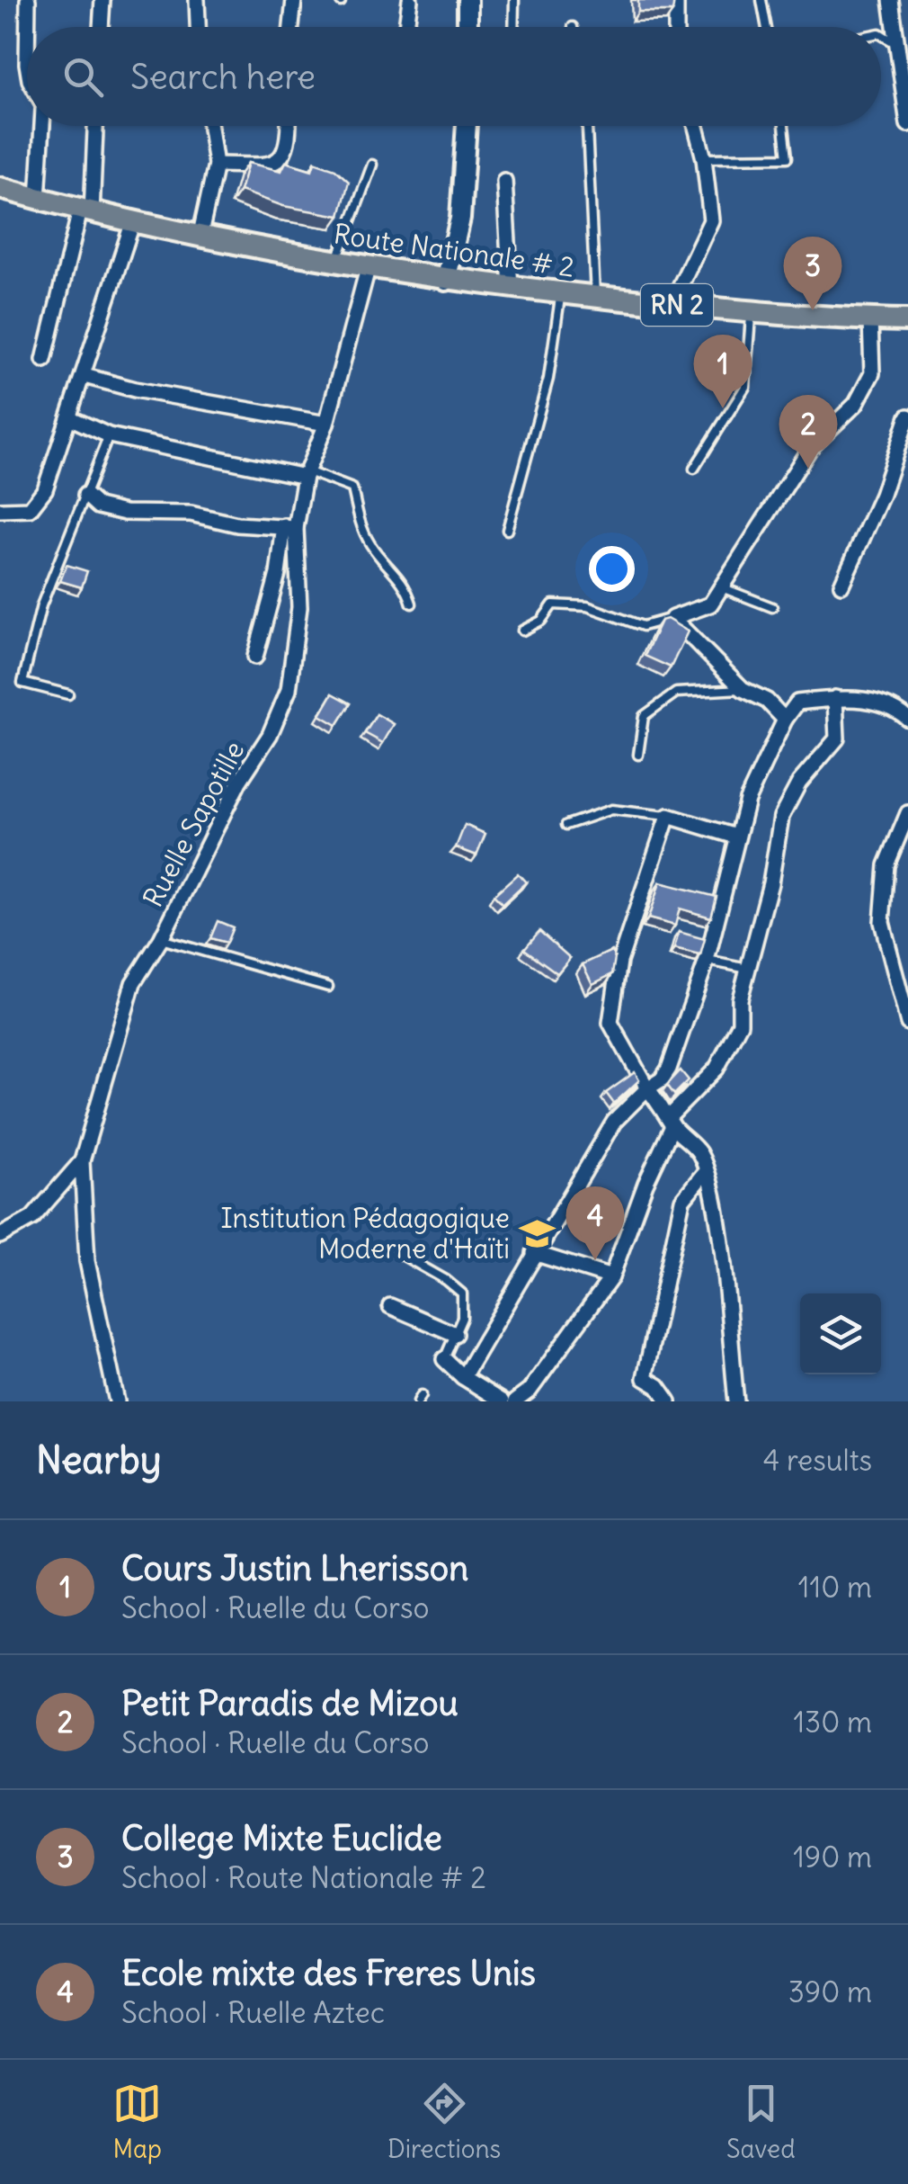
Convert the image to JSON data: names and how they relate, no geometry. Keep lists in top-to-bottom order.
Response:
{
  "streets": {
    "main road": ["Route Nationale # 2", "RN 2"],
    "street": ["Ruelle Sapotille"]
  },
  "crossings": [
    ["Route Nationale # 2", "Ruelle Sapotille"]
  ],
  "places": {
    "school or university": ["Institution Pédagogique Moderne d'Haïti"]
  },
  "page": {
    "search": "Search here",
    "pins": [
      "3",
      "1",
      "2",
      "4"
    ],
    "heading": ["Nearby", "4 results"],
    "list": [
      {
        "mark": "1",
        "name": "Cours Justin Lherisson",
        "note": "School · Ruelle du Corso",
        "value": "110 m"
      },
      {
        "mark": "2",
        "name": "Petit Paradis de Mizou",
        "note": "School · Ruelle du Corso",
        "value": "130 m"
      },
      {
        "mark": "3",
        "name": "College Mixte Euclide",
        "note": "School · Route Nationale # 2",
        "value": "190 m"
      },
      {
        "mark": "4",
        "name": "Ecole mixte des Freres Unis",
        "note": "School · Ruelle Aztec",
        "value": "390 m"
      }
    ],
    "nav": ["Map", "Directions", "Saved"]
  }
}
